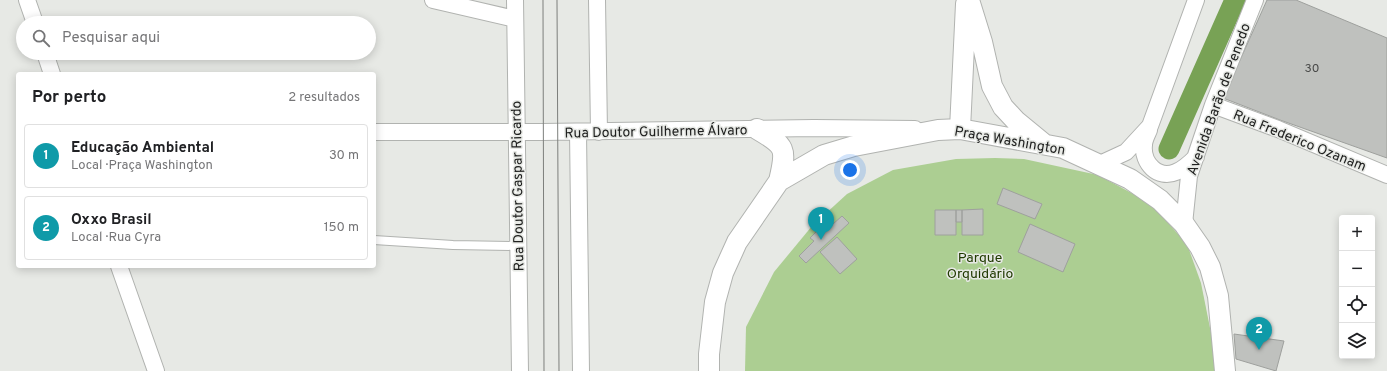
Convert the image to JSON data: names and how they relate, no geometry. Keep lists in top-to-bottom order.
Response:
{
  "streets": {
    "street": [
      "Avenida Barão de Penedo",
      "Rua Doutor Guilherme Álvaro",
      "Praça Washington",
      "Rua Frederico Ozanam",
      "Rua Doutor Gaspar Ricardo"
    ]
  },
  "crossings": [
    ["Avenida Barão de Penedo", "Praça Washington"],
    ["Avenida Barão de Penedo", "Rua Frederico Ozanam"],
    ["Rua Doutor Guilherme Álvaro", "Praça Washington"],
    ["Rua Doutor Guilherme Álvaro", "Rua Doutor Gaspar Ricardo"]
  ],
  "parks": ["Parque Orquidário"],
  "house_numbers": ["30"],
  "page": {
    "search": "Pesquisar aqui",
    "heading": ["Por perto", "2 resultados"],
    "list": [
      {
        "mark": "1",
        "name": "Educação Ambiental",
        "note": "Local · Praça Washington",
        "value": "30 m"
      },
      {
        "mark": "2",
        "name": "Oxxo Brasil",
        "note": "Local · Rua Cyra",
        "value": "150 m"
      }
    ],
    "pins": ["1", "2"],
    "map_buttons": ["+", "−"]
  }
}
